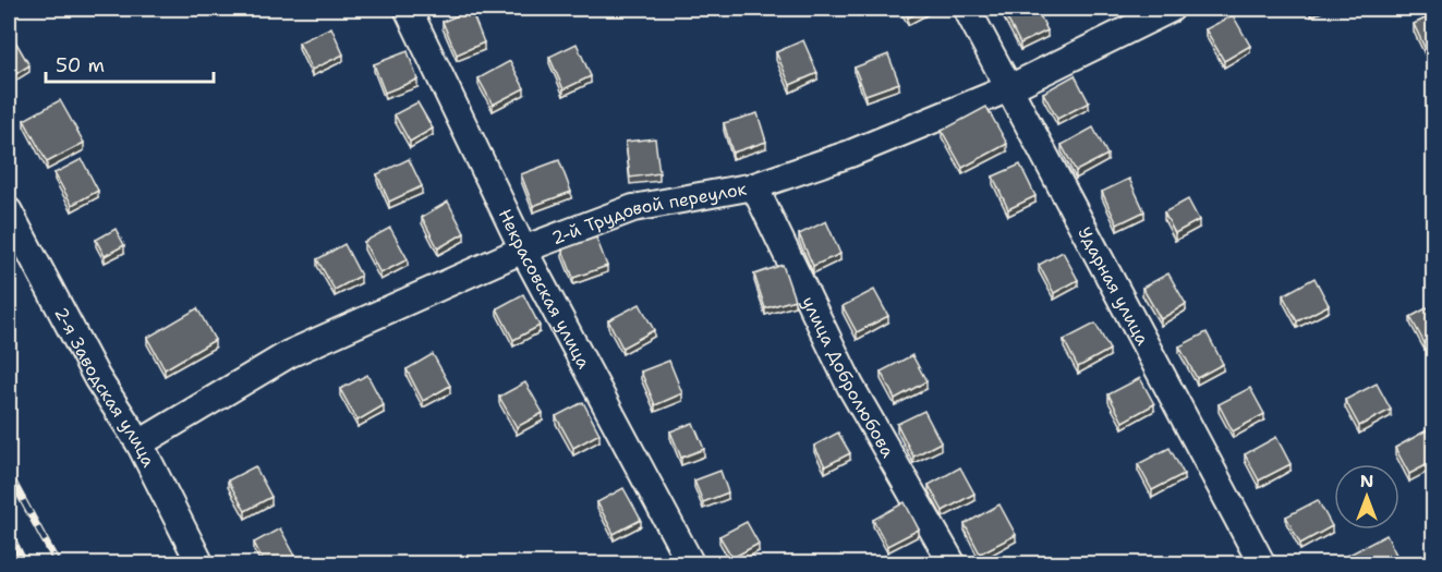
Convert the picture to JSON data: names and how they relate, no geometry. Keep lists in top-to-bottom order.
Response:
{
  "streets": {
    "street": [
      "2-й Трудовой переулок",
      "Ударная улица",
      "Некрасовская улица",
      "улица Добролюбова",
      "2-я Заводская улица"
    ]
  },
  "crossings": [
    ["2-й Трудовой переулок", "Ударная улица"],
    ["2-й Трудовой переулок", "Некрасовская улица"],
    ["2-й Трудовой переулок", "улица Добролюбова"],
    ["2-й Трудовой переулок", "2-я Заводская улица"]
  ],
  "scale_bar": "50 m",
  "north": "top"
}
